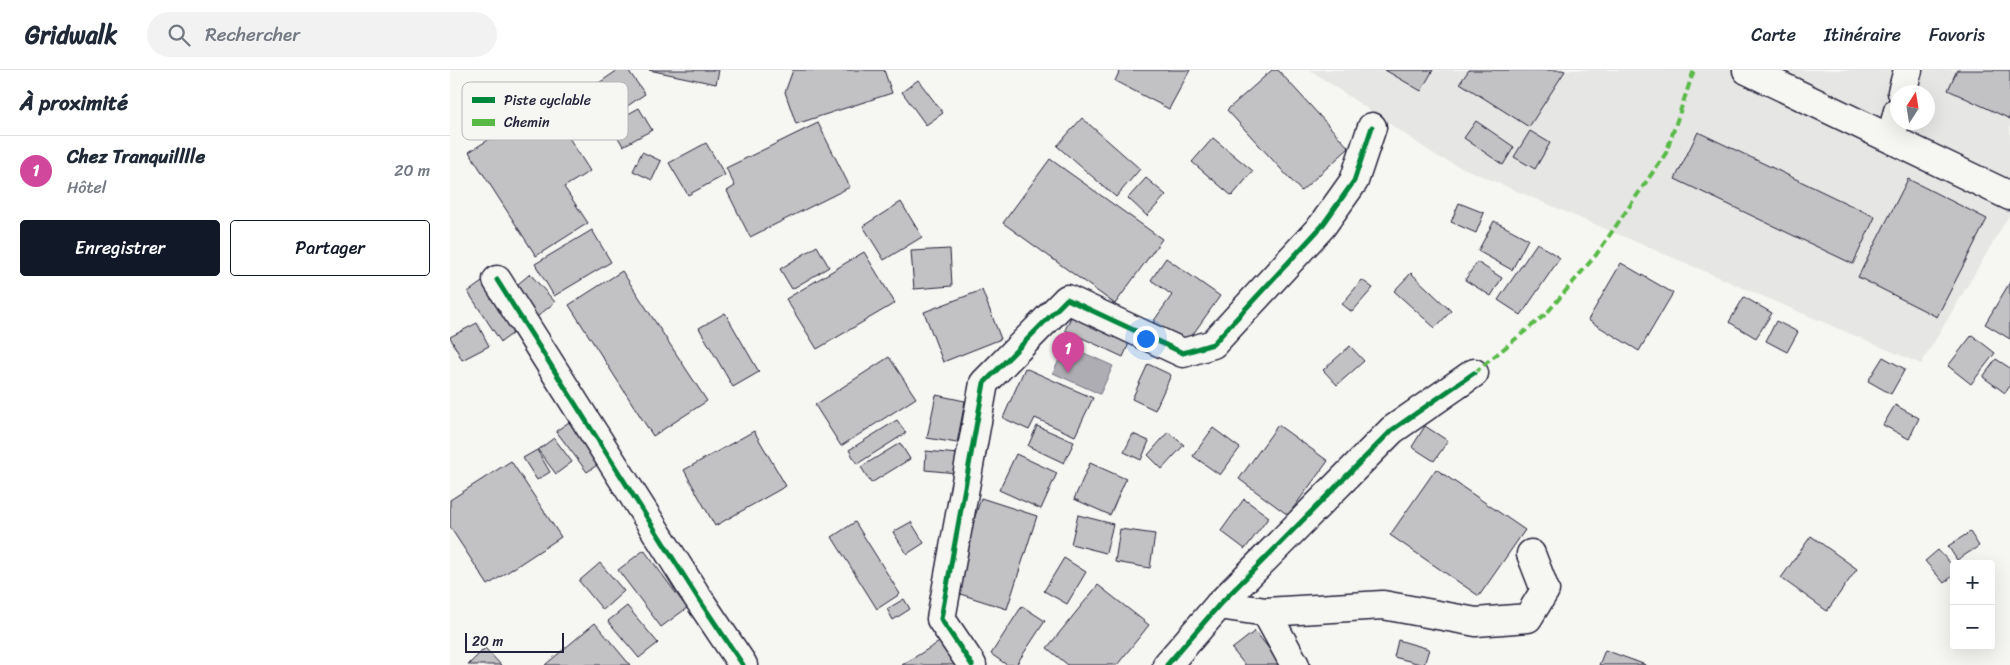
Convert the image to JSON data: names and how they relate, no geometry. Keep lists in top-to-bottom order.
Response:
{
  "legend": ["Piste cyclable", "Chemin"],
  "scale_bar": "20 m",
  "north": "top",
  "page": {
    "header": "Gridwalk",
    "search": "Rechercher",
    "nav": ["Carte", "Itinéraire", "Favoris"],
    "heading": "À proximité",
    "list": [
      {
        "mark": "1",
        "name": "Chez Tranquilllle",
        "note": "Hôtel",
        "value": "20 m"
      }
    ],
    "buttons": ["Enregistrer", "Partager"],
    "pins": "1",
    "map_buttons": ["+", "−"],
    "scale": "20 m"
  }
}
